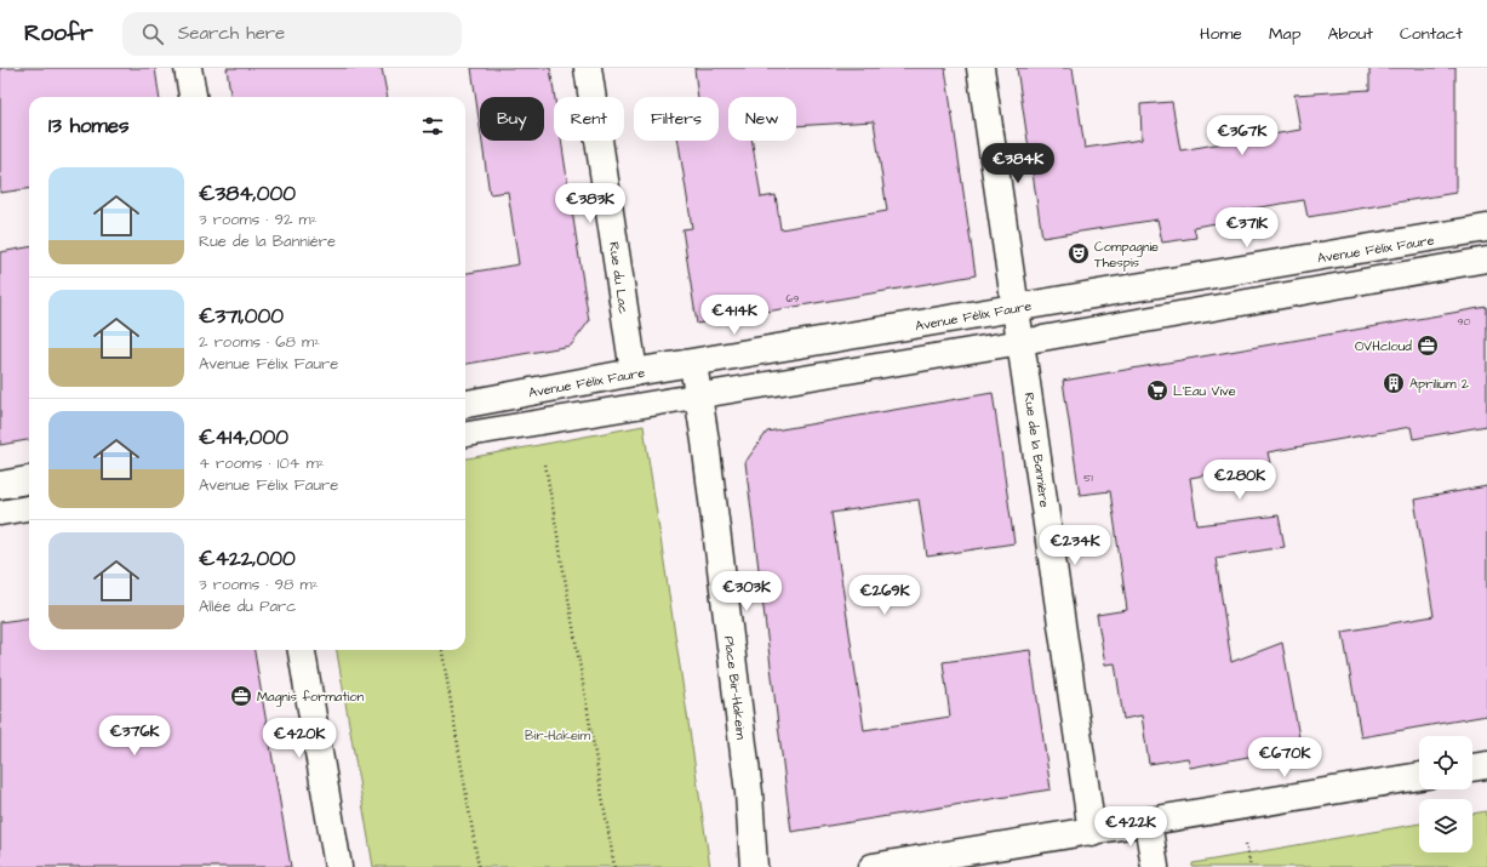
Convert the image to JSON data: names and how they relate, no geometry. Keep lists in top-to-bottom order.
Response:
{
  "streets": {
    "street": [
      "Avenue Félix Faure",
      "Rue du Lac",
      "Rue de la Bannière",
      "Place Bir-Hakeim"
    ]
  },
  "crossings": [
    ["Avenue Félix Faure", "Rue du Lac"],
    ["Avenue Félix Faure", "Rue de la Bannière"],
    ["Avenue Félix Faure", "Place Bir-Hakeim"]
  ],
  "parks": ["Bir-Hakeim"],
  "places": {
    "theatre": ["Compagnie Thespis"],
    "office": ["OVHcloud", "Magnis formation"],
    "building": ["Aprilium 2"],
    "supermarket": ["L'Eau Vive"]
  },
  "house_numbers": ["69", "90", "51"],
  "page": {
    "header": "Roofr",
    "search": "Search here",
    "nav": [
      "Home",
      "Map",
      "About",
      "Contact"
    ],
    "chip": [
      "Buy",
      "Rent",
      "Filters",
      "New"
    ],
    "heading": "13 homes",
    "price": [
      "€367K",
      "€384K",
      "€383K",
      "€371K",
      "€414K",
      "€280K",
      "€234K",
      "€303K",
      "€269K",
      "€376K",
      "€420K",
      "€670K",
      "€422K"
    ],
    "list": [
      {
        "name": "€384,000",
        "note": "3 rooms · 92 m² · Rue de la Bannière"
      },
      {
        "name": "€371,000",
        "note": "2 rooms · 68 m² · Avenue Félix Faure"
      },
      {
        "name": "€414,000",
        "note": "4 rooms · 104 m² · Avenue Félix Faure"
      },
      {
        "name": "€422,000",
        "note": "3 rooms · 98 m² · Allée du Parc"
      }
    ]
  }
}
